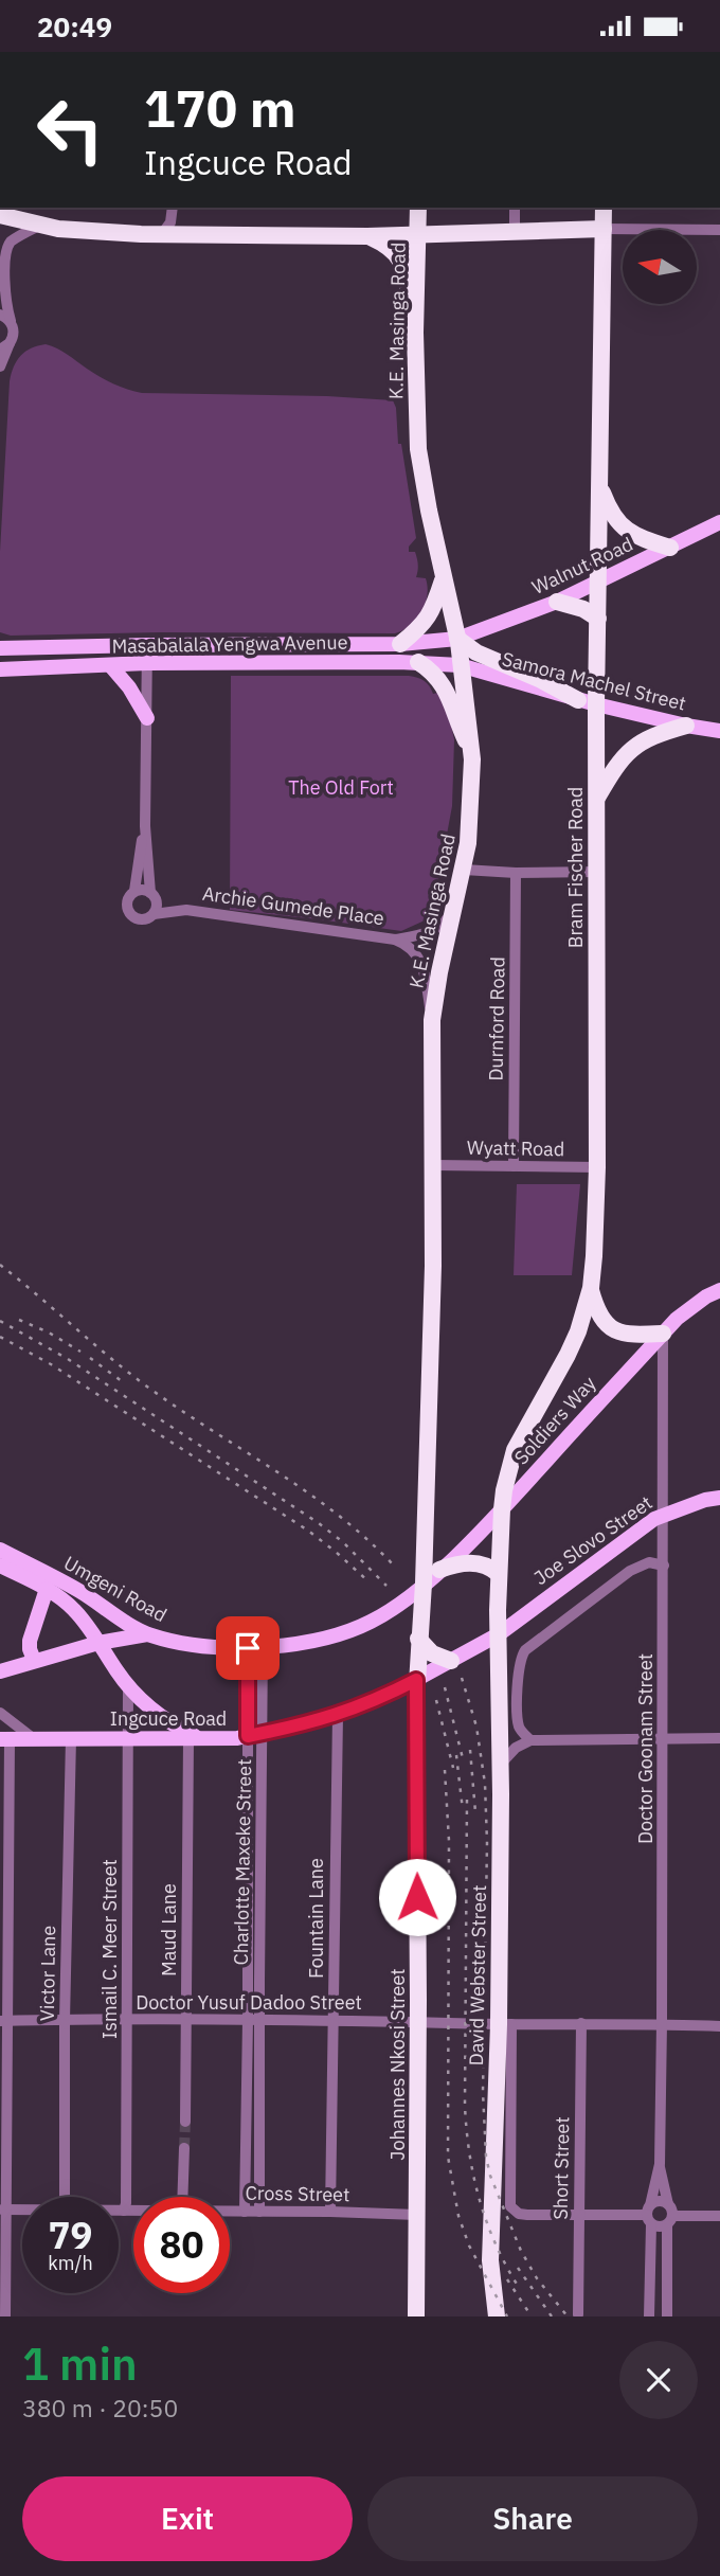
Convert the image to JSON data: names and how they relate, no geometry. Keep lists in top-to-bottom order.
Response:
{
  "streets": {
    "highway": [
      "K.E. Masinga Road",
      "Bram Fischer Road",
      "David Webster Street",
      "Johannes Nkosi Street"
    ],
    "main road": [
      "Walnut Road",
      "Masabalala Yengwa Avenue",
      "Samora Machel Street",
      "Soldiers Way",
      "Joe Slovo Street",
      "Umgeni Road",
      "Ingcuce Road"
    ],
    "street": [
      "Archie Gumede Place",
      "Durnford Road",
      "Wyatt Road",
      "Doctor Goonam Street",
      "Charlotte Maxeke Street",
      "Fountain Lane",
      "Maud Lane",
      "Ismail C. Meer Street",
      "Victor Lane",
      "Doctor Yusuf Dadoo Street",
      "Short Street",
      "Cross Street"
    ]
  },
  "crossings": [
    ["K.E. Masinga Road", "Walnut Road"],
    ["K.E. Masinga Road", "Masabalala Yengwa Avenue"],
    ["K.E. Masinga Road", "Samora Machel Street"],
    ["K.E. Masinga Road", "Bram Fischer Road"],
    ["K.E. Masinga Road", "Archie Gumede Place"],
    ["K.E. Masinga Road", "Wyatt Road"],
    ["K.E. Masinga Road", "Soldiers Way"],
    ["K.E. Masinga Road", "Joe Slovo Street"],
    ["K.E. Masinga Road", "Umgeni Road"],
    ["K.E. Masinga Road", "Ingcuce Road"],
    ["K.E. Masinga Road", "David Webster Street"],
    ["K.E. Masinga Road", "Johannes Nkosi Street"],
    ["Walnut Road", "Masabalala Yengwa Avenue"],
    ["Walnut Road", "Bram Fischer Road"],
    ["Masabalala Yengwa Avenue", "Samora Machel Street"],
    ["Samora Machel Street", "Bram Fischer Road"],
    ["Bram Fischer Road", "Wyatt Road"],
    ["Bram Fischer Road", "Soldiers Way"],
    ["Bram Fischer Road", "Joe Slovo Street"],
    ["Bram Fischer Road", "Umgeni Road"],
    ["Bram Fischer Road", "Ingcuce Road"],
    ["Bram Fischer Road", "David Webster Street"],
    ["Bram Fischer Road", "Johannes Nkosi Street"],
    ["Durnford Road", "Wyatt Road"],
    ["Soldiers Way", "Joe Slovo Street"],
    ["Soldiers Way", "Umgeni Road"],
    ["Soldiers Way", "Ingcuce Road"],
    ["Soldiers Way", "Doctor Goonam Street"],
    ["Soldiers Way", "David Webster Street"],
    ["Soldiers Way", "Johannes Nkosi Street"],
    ["Joe Slovo Street", "Umgeni Road"],
    ["Joe Slovo Street", "Ingcuce Road"],
    ["Joe Slovo Street", "Doctor Goonam Street"],
    ["Joe Slovo Street", "David Webster Street"],
    ["Joe Slovo Street", "Johannes Nkosi Street"],
    ["Umgeni Road", "Ingcuce Road"],
    ["Umgeni Road", "Charlotte Maxeke Street"],
    ["Umgeni Road", "Maud Lane"],
    ["Umgeni Road", "Ismail C. Meer Street"],
    ["Umgeni Road", "David Webster Street"],
    ["Umgeni Road", "Johannes Nkosi Street"],
    ["Ingcuce Road", "Charlotte Maxeke Street"],
    ["Ingcuce Road", "Fountain Lane"],
    ["Ingcuce Road", "Maud Lane"],
    ["Ingcuce Road", "Ismail C. Meer Street"],
    ["Ingcuce Road", "Victor Lane"],
    ["Ingcuce Road", "David Webster Street"],
    ["Ingcuce Road", "Johannes Nkosi Street"],
    ["Doctor Goonam Street", "Doctor Yusuf Dadoo Street"],
    ["Charlotte Maxeke Street", "Doctor Yusuf Dadoo Street"],
    ["Charlotte Maxeke Street", "Cross Street"],
    ["Fountain Lane", "Doctor Yusuf Dadoo Street"],
    ["Fountain Lane", "Cross Street"],
    ["Maud Lane", "Doctor Yusuf Dadoo Street"],
    ["Ismail C. Meer Street", "Doctor Yusuf Dadoo Street"],
    ["Ismail C. Meer Street", "Cross Street"],
    ["Victor Lane", "Doctor Yusuf Dadoo Street"],
    ["David Webster Street", "Doctor Yusuf Dadoo Street"],
    ["David Webster Street", "Johannes Nkosi Street"],
    ["Doctor Yusuf Dadoo Street", "Johannes Nkosi Street"],
    ["Doctor Yusuf Dadoo Street", "Short Street"],
    ["Johannes Nkosi Street", "Cross Street"]
  ],
  "parks": ["The Old Fort"],
  "north": "left",
  "page": {
    "status": "20:49",
    "turn": ["170 m", "Ingcuce Road"],
    "speed": "79 km/h",
    "limit": "80",
    "heading": ["1 min", "380 m · 20:50"],
    "buttons": ["Exit", "Share"]
  }
}
